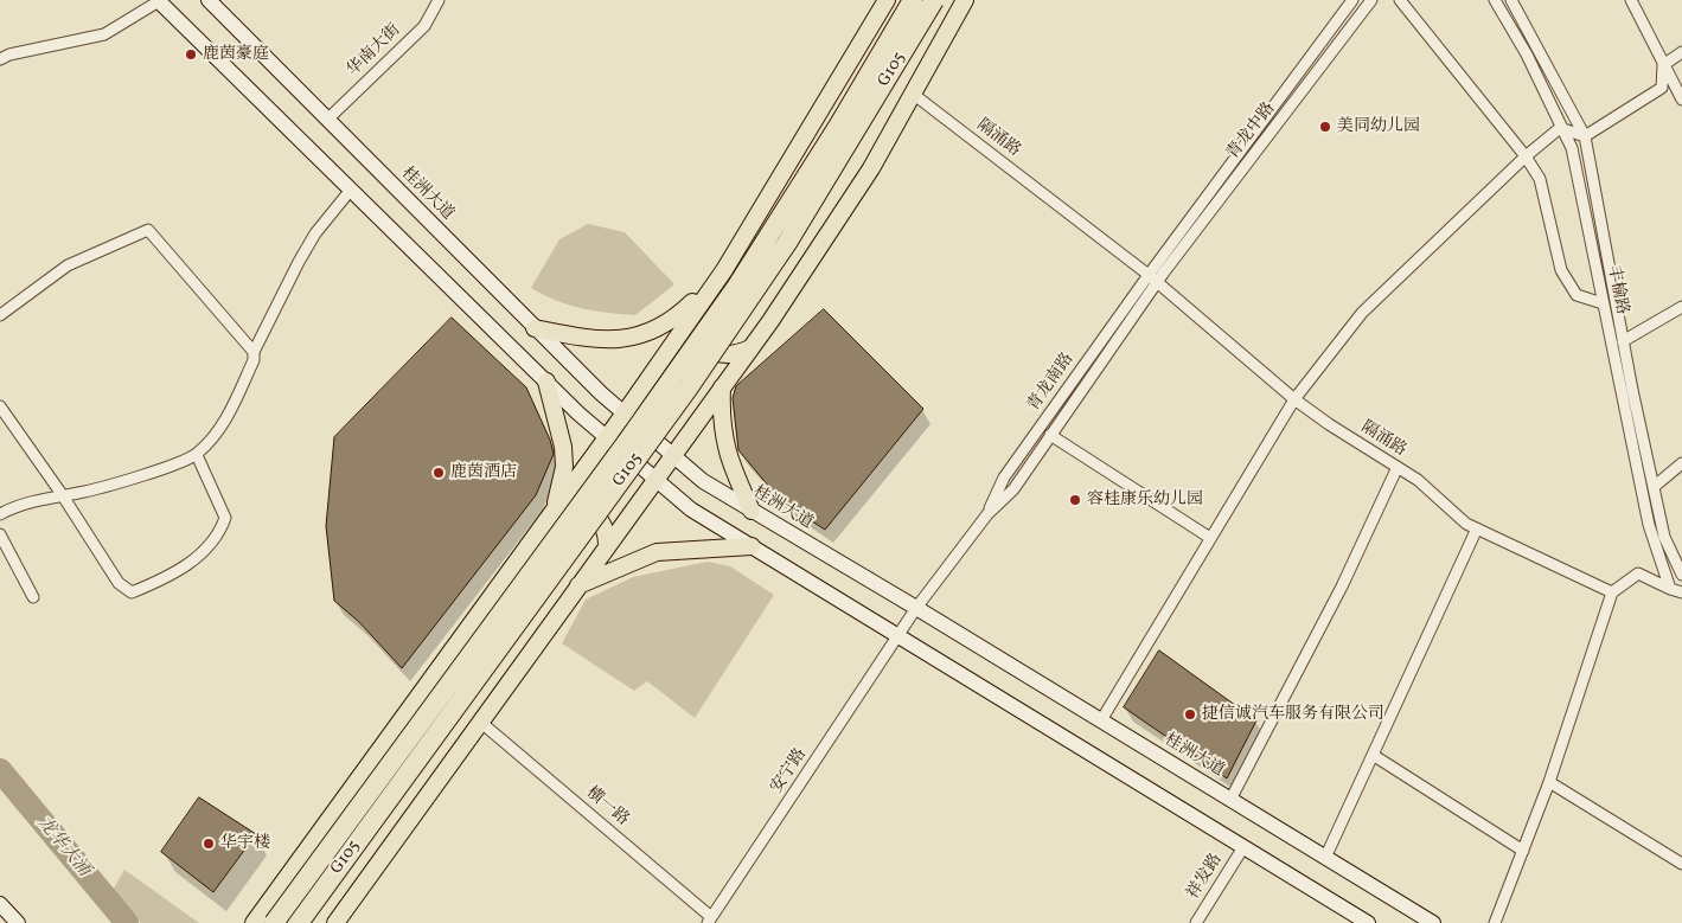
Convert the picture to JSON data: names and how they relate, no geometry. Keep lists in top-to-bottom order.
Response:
{
  "streets": {
    "highway": ["G105"],
    "main road": ["桂洲大道"],
    "street": [
      "华南大街",
      "青龙中路",
      "隔涌路",
      "丰榆路",
      "青龙南路",
      "安宁路",
      "横一路",
      "祥发路"
    ]
  },
  "crossings": [
    ["华南大街", "桂洲大道"],
    ["青龙中路", "隔涌路"],
    ["青龙中路", "青龙南路"],
    ["隔涌路", "青龙南路"],
    ["桂洲大道", "青龙南路"],
    ["青龙南路", "安宁路"],
    ["安宁路", "横一路"]
  ],
  "water": ["龙华大涌"],
  "places": [
    "鹿茵豪庭",
    "美同幼儿园",
    "鹿茵酒店",
    "容桂康乐幼儿园",
    "捷信诚汽车服务有限公司",
    "华宇楼"
  ]
}
